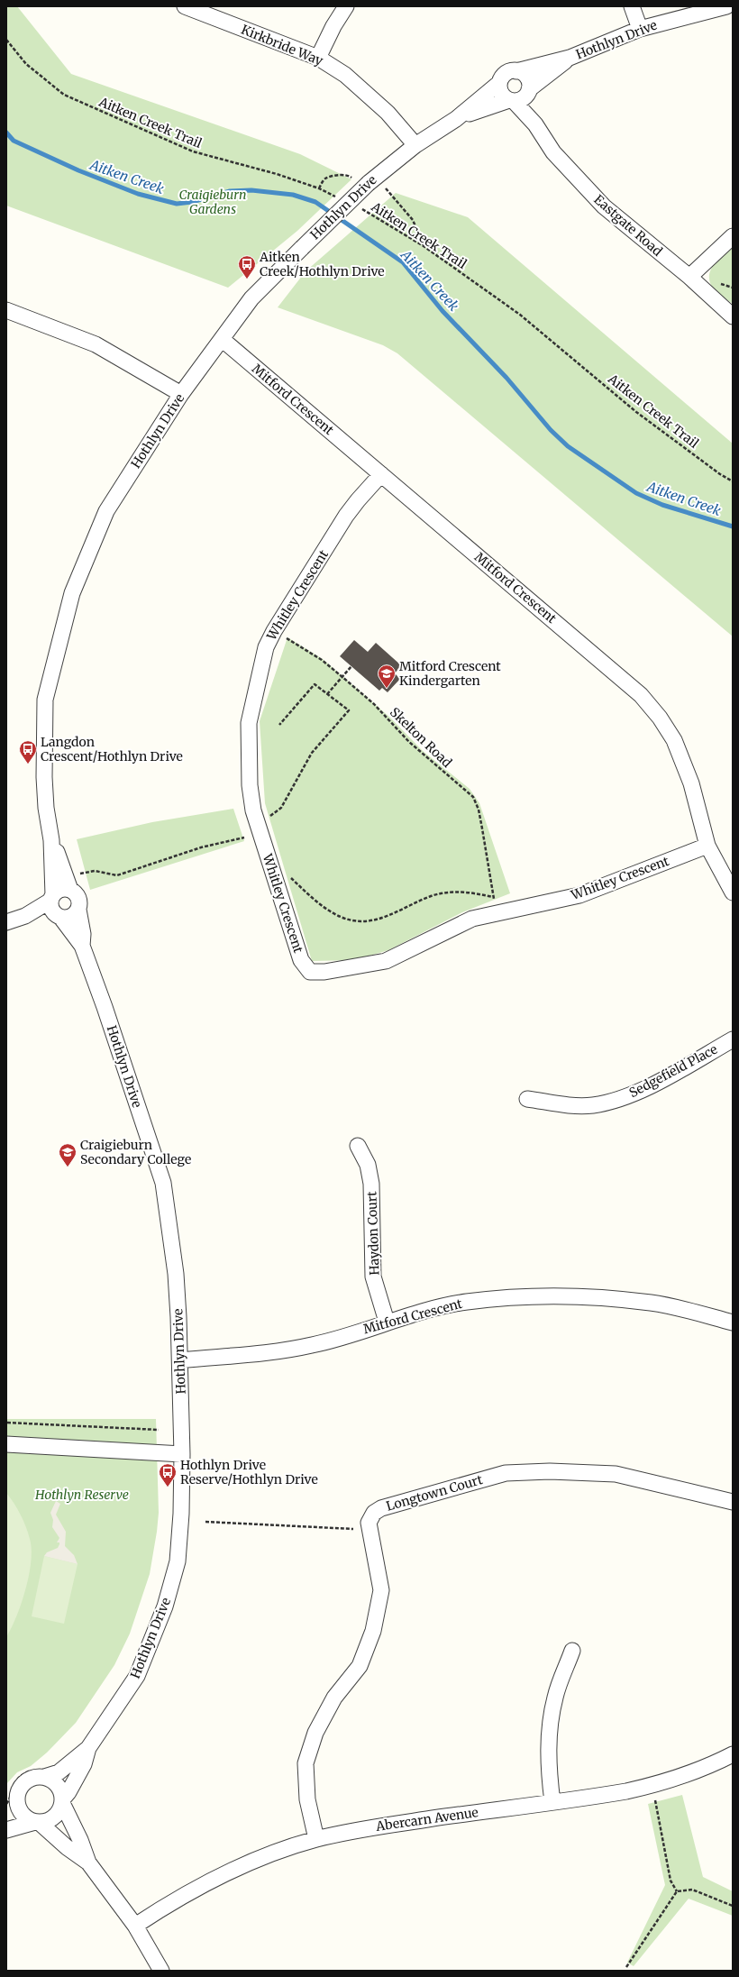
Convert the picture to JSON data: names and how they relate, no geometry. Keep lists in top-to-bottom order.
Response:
{
  "streets": {
    "street": [
      "Hothlyn Drive",
      "Kirkbride Way",
      "Eastgate Road",
      "Mitford Crescent",
      "Whitley Crescent",
      "Sedgefield Place",
      "Haydon Court",
      "Longtown Court",
      "Abercarn Avenue"
    ],
    "path": ["Aitken Creek Trail", "Skelton Road"]
  },
  "crossings": [
    ["Hothlyn Drive", "Kirkbride Way"],
    ["Hothlyn Drive", "Eastgate Road"],
    ["Hothlyn Drive", "Mitford Crescent"],
    ["Mitford Crescent", "Whitley Crescent"],
    ["Mitford Crescent", "Haydon Court"],
    ["Whitley Crescent", "Skelton Road"],
    ["Longtown Court", "Abercarn Avenue"]
  ],
  "water": ["Aitken Creek"],
  "parks": ["Craigieburn Gardens", "Hothlyn Reserve"],
  "places": {
    "bus stop": ["Aitken Creek/Hothlyn Drive", "Langdon Crescent/Hothlyn Drive", "Hothlyn Drive Reserve/Hothlyn Drive"],
    "school or university": ["Mitford Crescent Kindergarten", "Craigieburn Secondary College"]
  }
}
